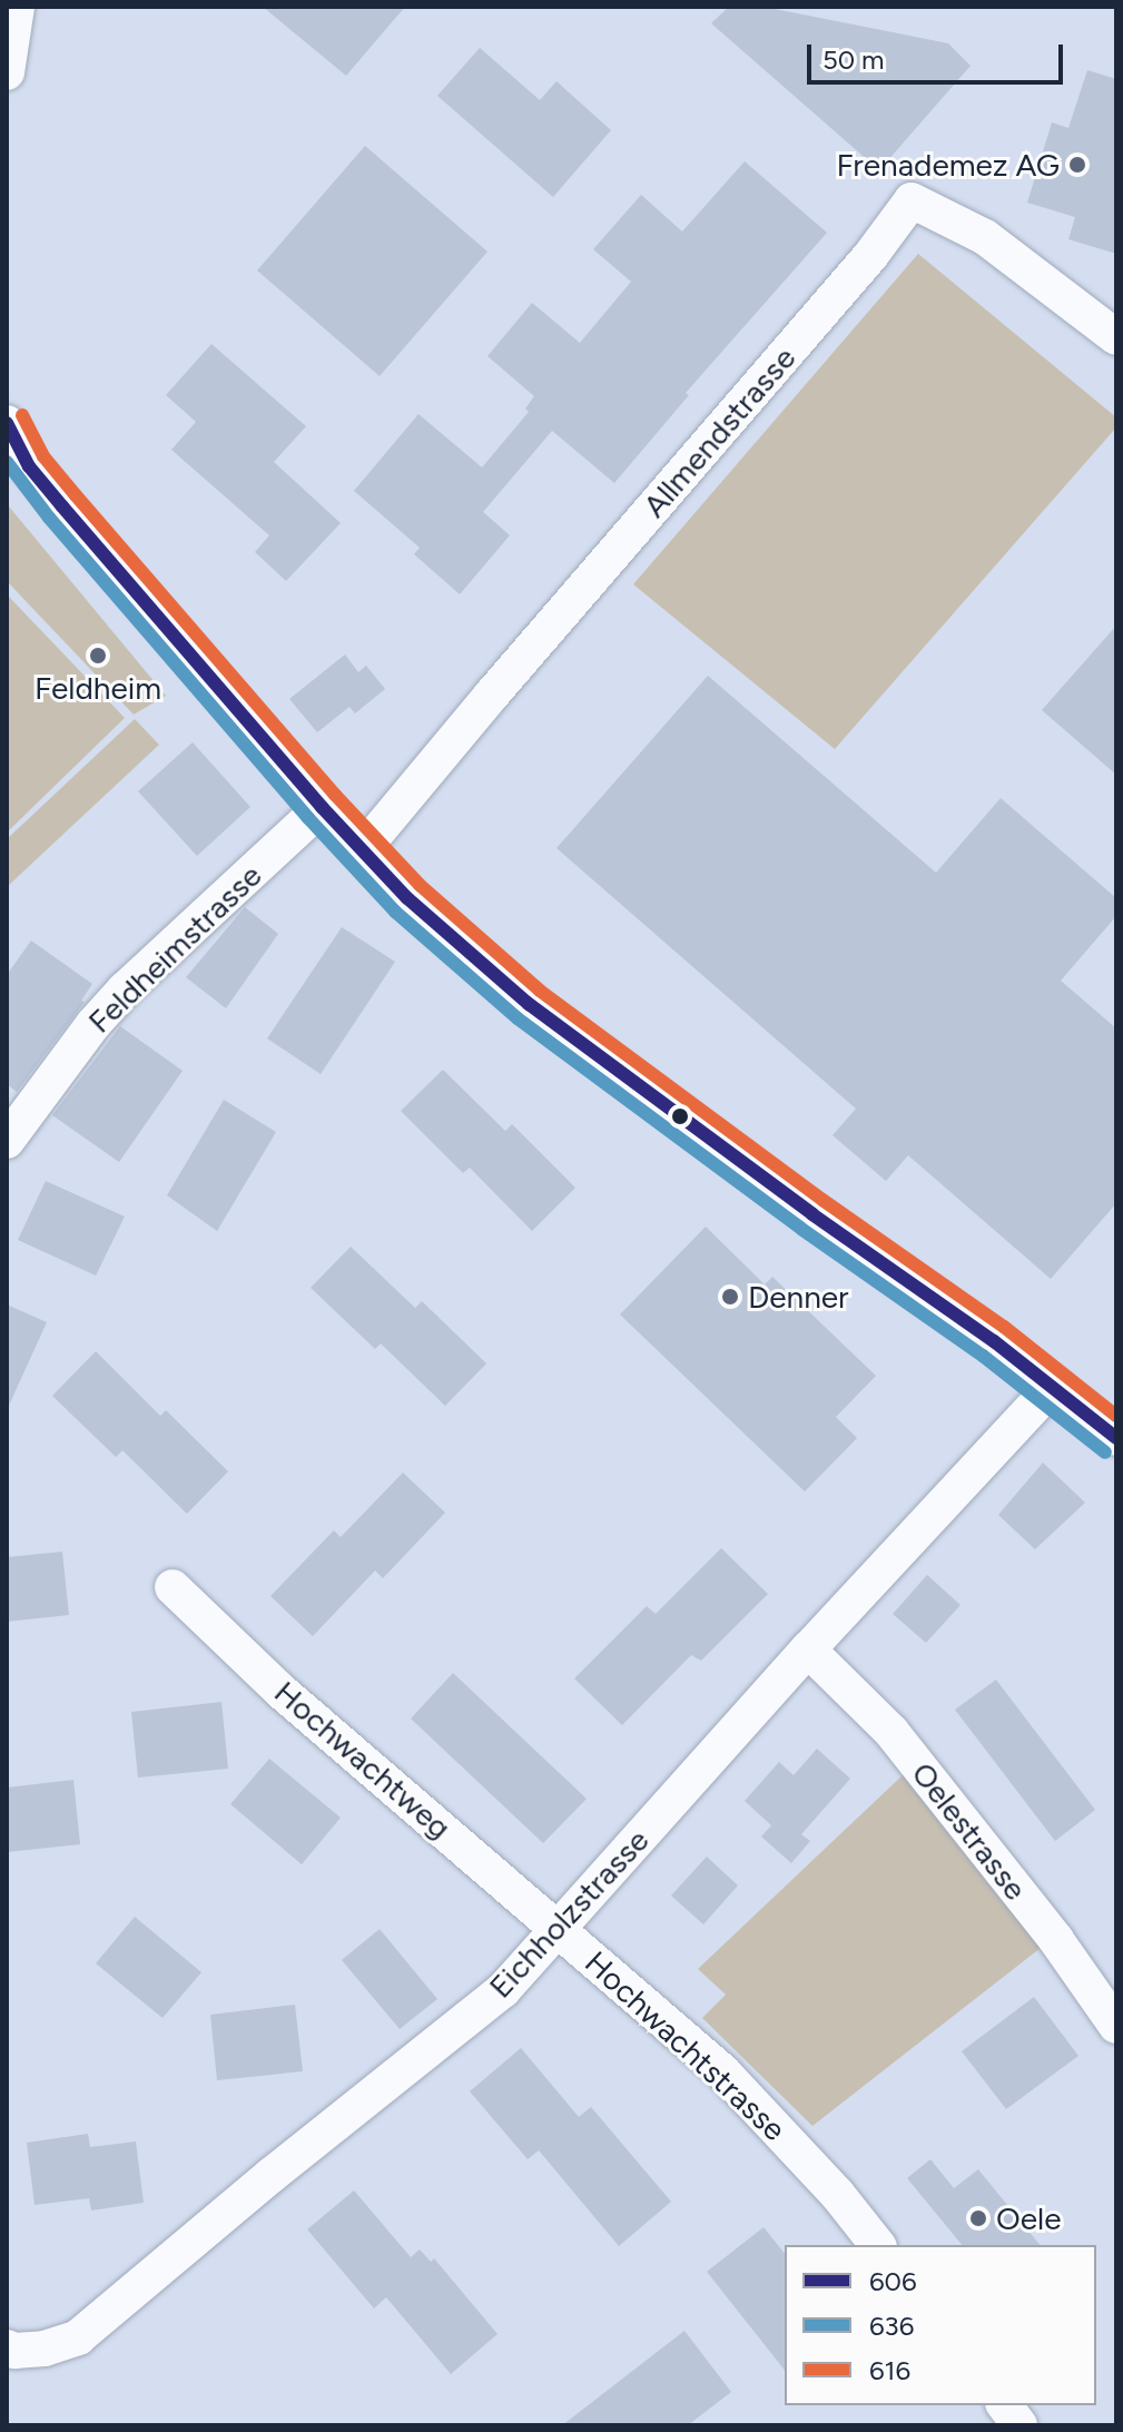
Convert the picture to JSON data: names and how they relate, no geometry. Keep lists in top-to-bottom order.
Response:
{
  "streets": {
    "street": [
      "Allmendstrasse",
      "Feldheimstrasse",
      "Hochwachtweg",
      "Oelestrasse",
      "Eichholzstrasse",
      "Hochwachtstrasse"
    ]
  },
  "crossings": [
    ["Hochwachtweg", "Eichholzstrasse"],
    ["Hochwachtweg", "Hochwachtstrasse"],
    ["Oelestrasse", "Eichholzstrasse"],
    ["Eichholzstrasse", "Hochwachtstrasse"]
  ],
  "places": [
    "Frenademez AG",
    "Feldheim",
    "Denner",
    "Oele"
  ],
  "lines": ["transit line 616", "transit line 606", "transit line 636"],
  "legend": ["606", "636", "616"],
  "scale_bar": "50 m"
}
